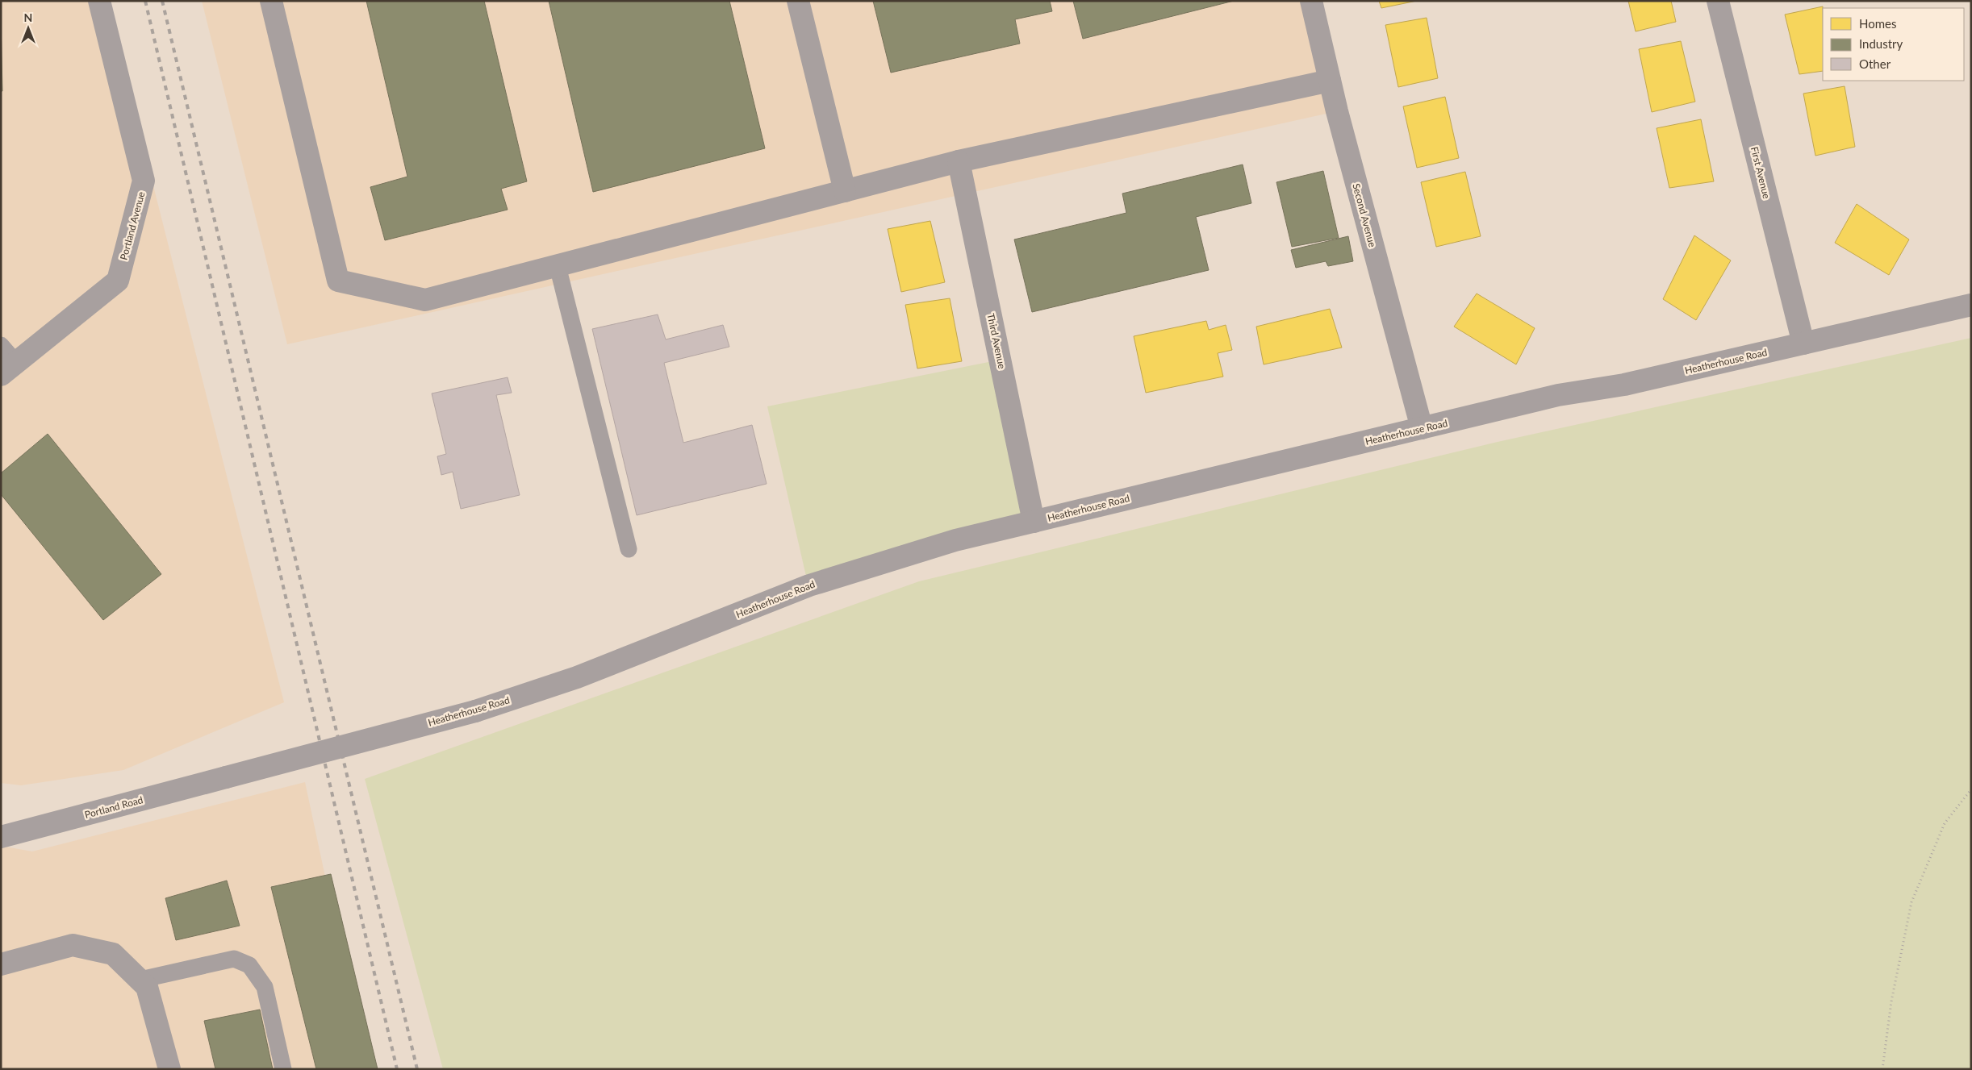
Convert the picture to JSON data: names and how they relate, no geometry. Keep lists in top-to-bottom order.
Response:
{
  "streets": {
    "street": [
      "First Avenue",
      "Second Avenue",
      "Portland Avenue",
      "Third Avenue",
      "Heatherhouse Road",
      "Portland Road"
    ]
  },
  "crossings": [
    ["First Avenue", "Heatherhouse Road"],
    ["Second Avenue", "Heatherhouse Road"],
    ["Third Avenue", "Heatherhouse Road"],
    ["Heatherhouse Road", "Portland Road"]
  ],
  "legend": ["Homes", "Industry", "Other"],
  "north": "top"
}
